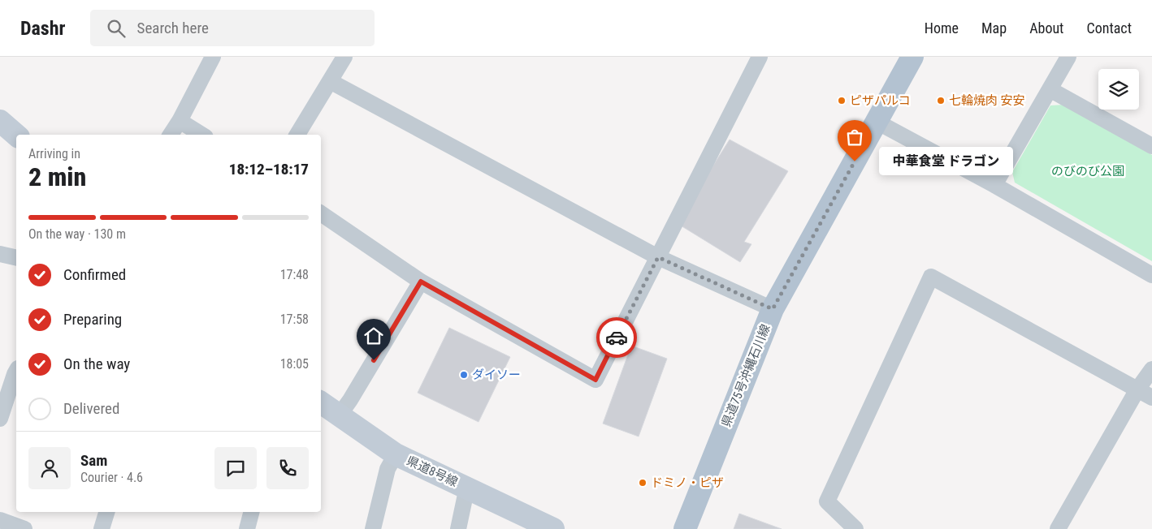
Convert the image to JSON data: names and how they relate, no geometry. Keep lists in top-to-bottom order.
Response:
{
  "streets": {
    "main road": ["県道75号沖縄石川線", "県道8号線"]
  },
  "parks": ["のびのび公園"],
  "places": [
    "ピザパルコ",
    "七輪焼肉 安安",
    "中華食堂 ドラゴン",
    "ダイソー",
    "ドミノ・ピザ"
  ],
  "page": {
    "header": "Dashr",
    "search": "Search here",
    "nav": [
      "Home",
      "Map",
      "About",
      "Contact"
    ],
    "heading": ["2 min", "Arriving in", "18:12–18:17"],
    "panel": ["Sam", "Courier · 4.6"],
    "bubble": "中華食堂 ドラゴン",
    "bar": "On the way · 130 m",
    "list": [
      ["Confirmed", "17:48"],
      ["Preparing", "17:58"],
      ["On the way", "18:05"],
      "Delivered"
    ]
  }
}
